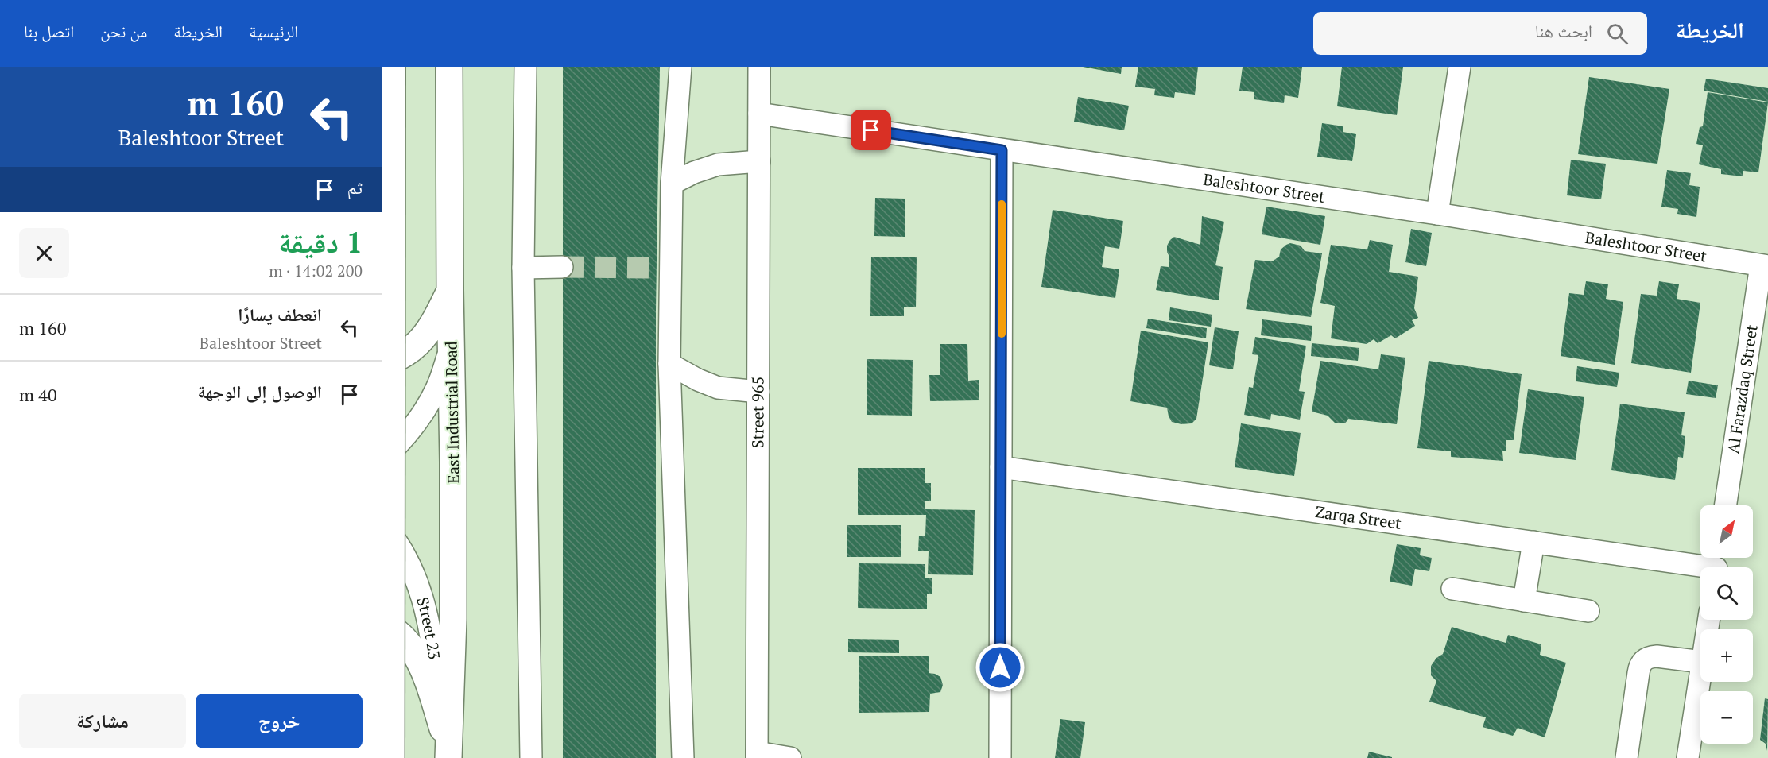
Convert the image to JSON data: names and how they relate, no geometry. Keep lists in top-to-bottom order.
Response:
{
  "streets": {
    "main road": ["East Industrial Road"],
    "street": [
      "Baleshtoor Street",
      "Al Farazdaq Street",
      "Street 965",
      "Zarqa Street",
      "Street 23"
    ]
  },
  "crossings": [
    ["Baleshtoor Street", "Al Farazdaq Street"],
    ["Baleshtoor Street", "Street 965"],
    ["East Industrial Road", "Street 23"]
  ],
  "north": "top right",
  "page": {
    "header": "الخريطة",
    "search": "ابحث هنا",
    "nav": [
      "الرئيسية",
      "الخريطة",
      "من نحن",
      "اتصل بنا"
    ],
    "turn": ["160 m", "Baleshtoor Street"],
    "then": "ثم",
    "heading": ["1 دقيقة", "200 m · 14:02"],
    "list": [
      {
        "name": "انعطف يسارًا",
        "note": "Baleshtoor Street",
        "value": "160 m"
      },
      {
        "name": "الوصول إلى الوجهة",
        "value": "40 m"
      }
    ],
    "map_buttons": ["+", "−"],
    "buttons": ["خروج", "مشاركة"]
  }
}
